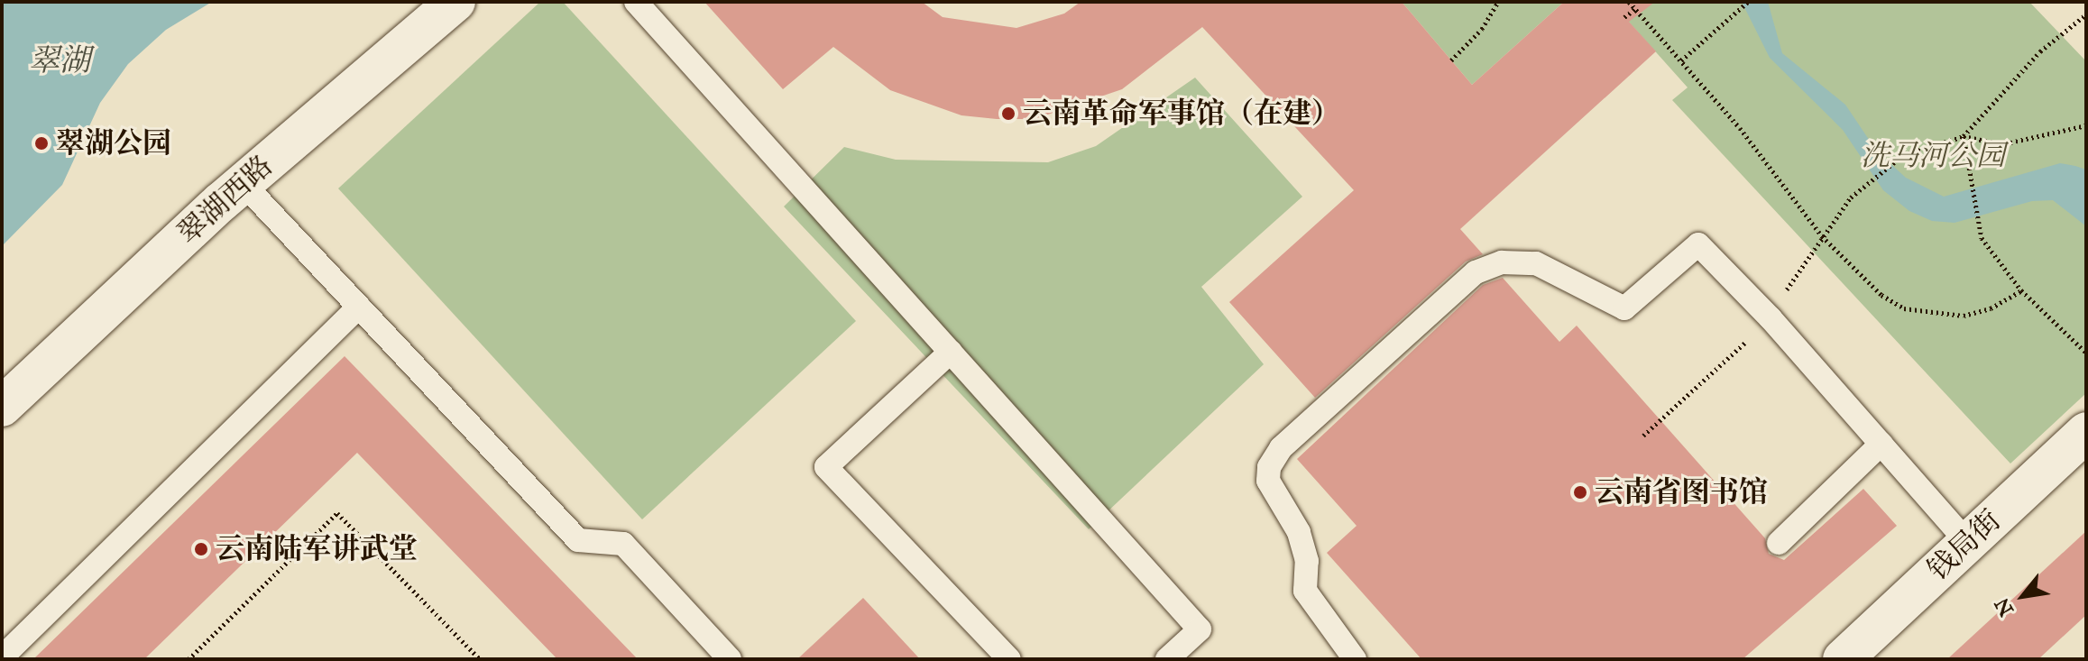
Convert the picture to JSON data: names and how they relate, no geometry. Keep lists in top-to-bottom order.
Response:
{
  "streets": {
    "street": ["翠湖西路", "钱局街"]
  },
  "water": ["翠湖"],
  "parks": ["洗马河公园"],
  "places": [
    "云南革命军事馆（在建）",
    "翠湖公园",
    "云南省图书馆",
    "云南陆军讲武堂"
  ],
  "north": "bottom left"
}
